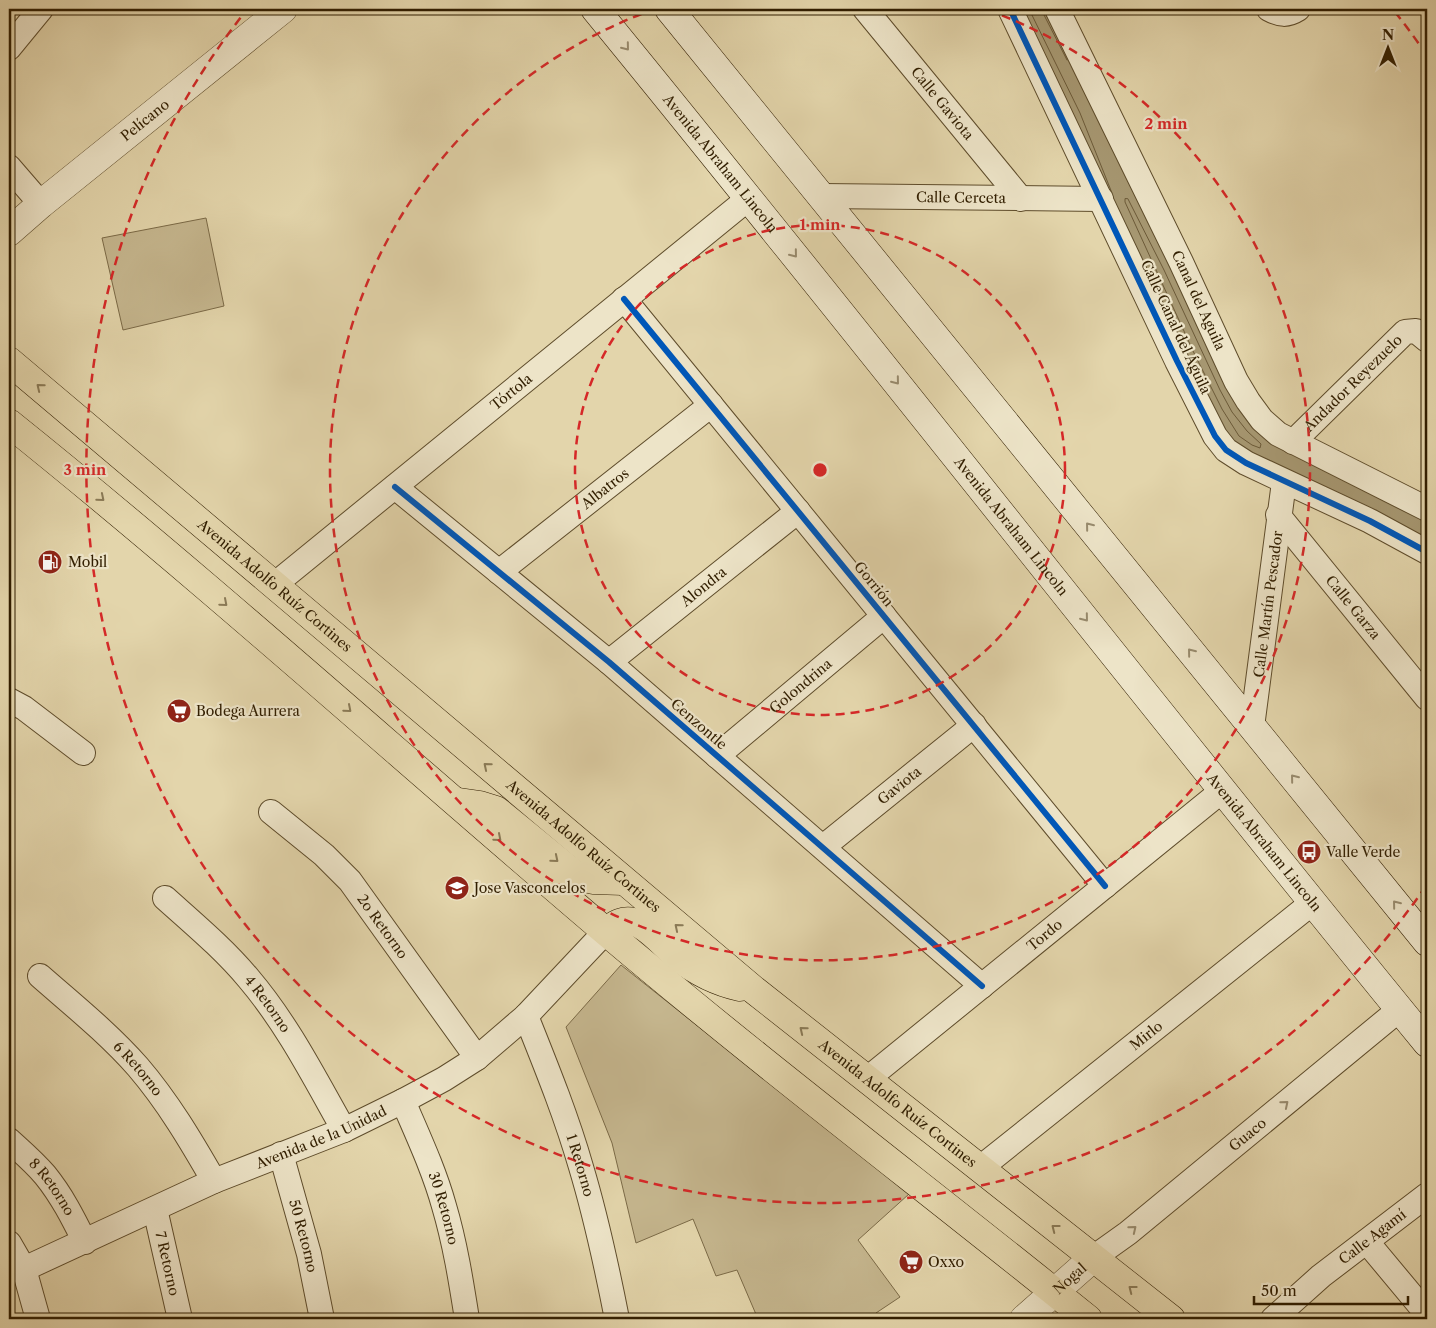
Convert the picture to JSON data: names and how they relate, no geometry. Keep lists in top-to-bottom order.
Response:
{
  "streets": {
    "main road": [
      "Pelícano",
      "Avenida Abraham Lincoln",
      "Avenida Adolfo Ruíz Cortines",
      "Nogal"
    ],
    "street": [
      "Calle Gaviota",
      "Calle Cerceta",
      "Canal del Aguila",
      "Calle Canal del Águila",
      "Andador Reyezuelo",
      "Tórtola",
      "Albatros",
      "Gorrión",
      "Alondra",
      "Calle Martín Pescador",
      "Calle Garza",
      "Golondrina",
      "Cenzontle",
      "Gaviota",
      "2o Retorno",
      "Tordo",
      "4 Retorno",
      "Mirlo",
      "6 Retorno",
      "Guaco",
      "Avenida de la Unidad",
      "1 Retorno",
      "8 Retorno",
      "30 Retorno",
      "50 Retorno",
      "Calle Agamí",
      "7 Retorno"
    ]
  },
  "crossings": [
    ["Calle Gaviota", "Calle Cerceta"],
    ["Avenida Abraham Lincoln", "Tórtola"],
    ["Avenida Abraham Lincoln", "Tordo"],
    ["Avenida Abraham Lincoln", "Mirlo"],
    ["Avenida Abraham Lincoln", "Guaco"],
    ["Calle Cerceta", "Calle Canal del Águila"],
    ["Canal del Aguila", "Andador Reyezuelo"],
    ["Calle Canal del Águila", "Calle Martín Pescador"],
    ["Tórtola", "Gorrión"],
    ["Tórtola", "Avenida Adolfo Ruíz Cortines"],
    ["Tórtola", "Cenzontle"],
    ["Albatros", "Gorrión"],
    ["Albatros", "Cenzontle"],
    ["Gorrión", "Alondra"],
    ["Gorrión", "Golondrina"],
    ["Gorrión", "Gaviota"],
    ["Gorrión", "Tordo"],
    ["Avenida Adolfo Ruíz Cortines", "Tordo"],
    ["Avenida Adolfo Ruíz Cortines", "Mirlo"],
    ["Avenida Adolfo Ruíz Cortines", "Guaco"],
    ["Avenida Adolfo Ruíz Cortines", "Nogal"],
    ["Alondra", "Cenzontle"],
    ["Calle Martín Pescador", "Calle Garza"],
    ["Golondrina", "Cenzontle"],
    ["Cenzontle", "Gaviota"],
    ["Cenzontle", "Tordo"],
    ["2o Retorno", "Avenida de la Unidad"],
    ["4 Retorno", "Avenida de la Unidad"],
    ["6 Retorno", "Avenida de la Unidad"],
    ["Guaco", "Nogal"],
    ["Avenida de la Unidad", "1 Retorno"],
    ["Avenida de la Unidad", "8 Retorno"],
    ["Avenida de la Unidad", "30 Retorno"],
    ["Avenida de la Unidad", "50 Retorno"],
    ["Avenida de la Unidad", "7 Retorno"]
  ],
  "one_way": ["Guaco"],
  "places": {
    "fuel station": ["Mobil"],
    "supermarket": ["Bodega Aurrera", "Oxxo"],
    "bus stop": ["Valle Verde"],
    "school or university": ["Jose Vasconcelos"]
  },
  "scale_bar": "50 m",
  "north": "top",
  "rings": ["2 min", "1 min", "3 min"]
}
